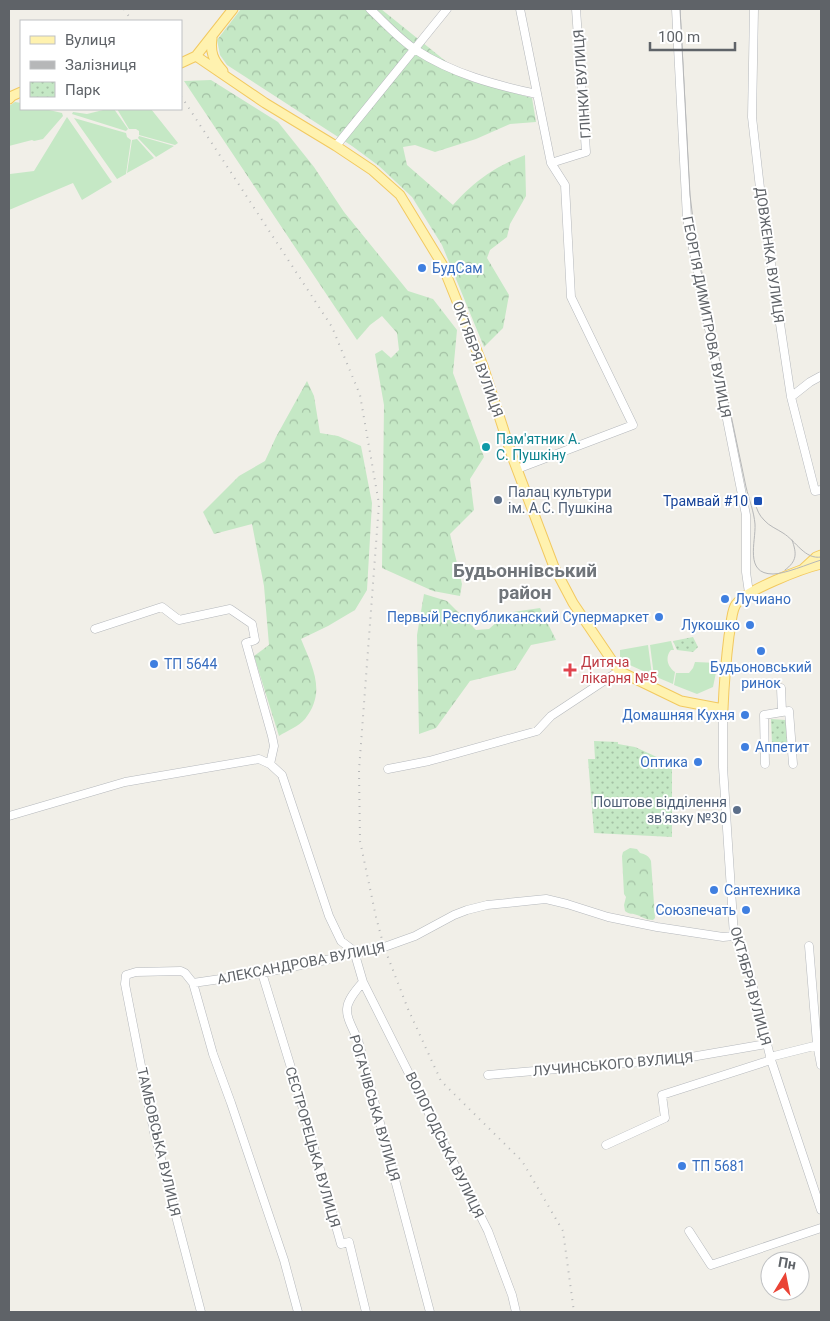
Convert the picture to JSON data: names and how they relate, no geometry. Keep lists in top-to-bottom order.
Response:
{
  "streets": {
    "main road": ["ОКТЯБРЯ ВУЛИЦЯ"],
    "street": [
      "ГЛІНКИ ВУЛИЦЯ",
      "ДОВЖЕНКА ВУЛИЦЯ",
      "ГЕОРГІЯ ДИМИТРОВА ВУЛИЦЯ",
      "АЛЕКСАНДРОВА ВУЛИЦЯ",
      "ЛУЧИНСЬКОГО ВУЛИЦЯ",
      "РОГАЧІВСЬКА ВУЛИЦЯ",
      "ТАМБОВСЬКА ВУЛИЦЯ",
      "ВОЛОГОДСЬКА ВУЛИЦЯ",
      "СЕСТРОРЕЦЬКА ВУЛИЦЯ"
    ]
  },
  "crossings": [
    ["ОКТЯБРЯ ВУЛИЦЯ", "АЛЕКСАНДРОВА ВУЛИЦЯ"],
    ["ОКТЯБРЯ ВУЛИЦЯ", "ЛУЧИНСЬКОГО ВУЛИЦЯ"],
    ["АЛЕКСАНДРОВА ВУЛИЦЯ", "ТАМБОВСЬКА ВУЛИЦЯ"],
    ["АЛЕКСАНДРОВА ВУЛИЦЯ", "СЕСТРОРЕЦЬКА ВУЛИЦЯ"],
    ["РОГАЧІВСЬКА ВУЛИЦЯ", "ВОЛОГОДСЬКА ВУЛИЦЯ"]
  ],
  "districts": ["Будьоннівський район"],
  "places": {
    "other": [
      "БудСам",
      "Пам'ятник А. С. Пушкіну",
      "Палац культури ім. А.С. Пушкіна",
      "Лучиано",
      "Первый Республиканский Супермаркет",
      "Лукошко",
      "Будьоновський ринок",
      "ТП 5644",
      "Домашняя Кухня",
      "Аппетит",
      "Оптика",
      "Поштове відділення зв'язку №30",
      "Сантехника",
      "Союзпечать",
      "ТП 5681"
    ],
    "transit": ["Трамвай #10"],
    "health": ["Дитяча лікарня №5"]
  },
  "legend": ["Вулиця", "Залізниця", "Парк"],
  "scale_bar": "100 m",
  "north": "top"
}
